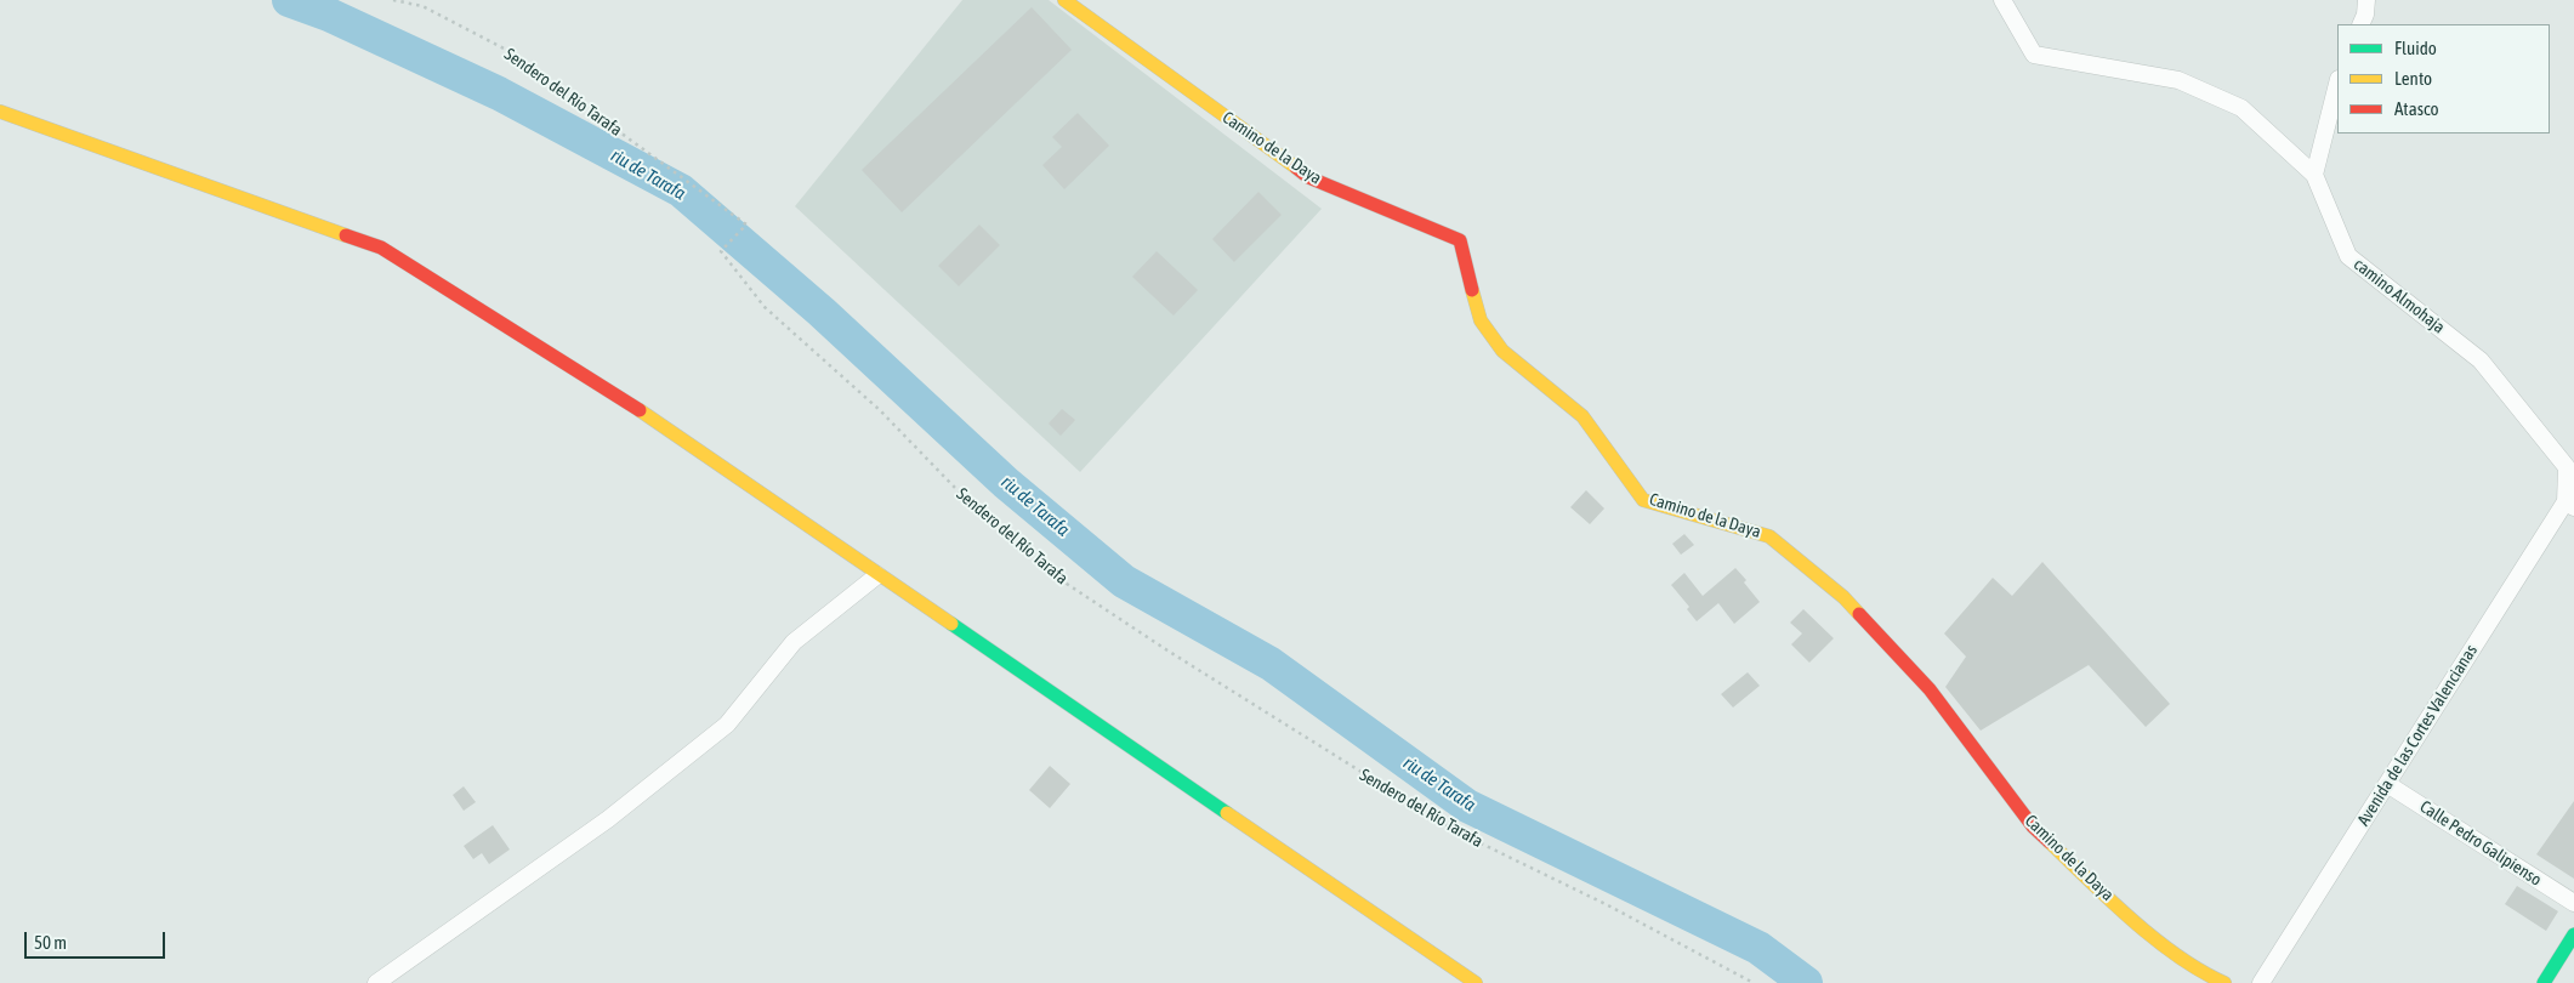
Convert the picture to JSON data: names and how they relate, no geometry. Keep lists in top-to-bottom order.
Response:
{
  "streets": {
    "main road": ["Camino de la Daya"],
    "street": ["camino Almohaja", "Avenida de las Cortes Valencianas", "Calle Pedro Galipienso"],
    "path": ["Sendero del Río Tarafa"]
  },
  "crossings": [
    ["camino Almohaja", "Avenida de las Cortes Valencianas"],
    ["Avenida de las Cortes Valencianas", "Calle Pedro Galipienso"]
  ],
  "water": ["riu de Tarafa"],
  "legend": ["Fluido", "Lento", "Atasco"],
  "scale_bar": "50 m"
}
